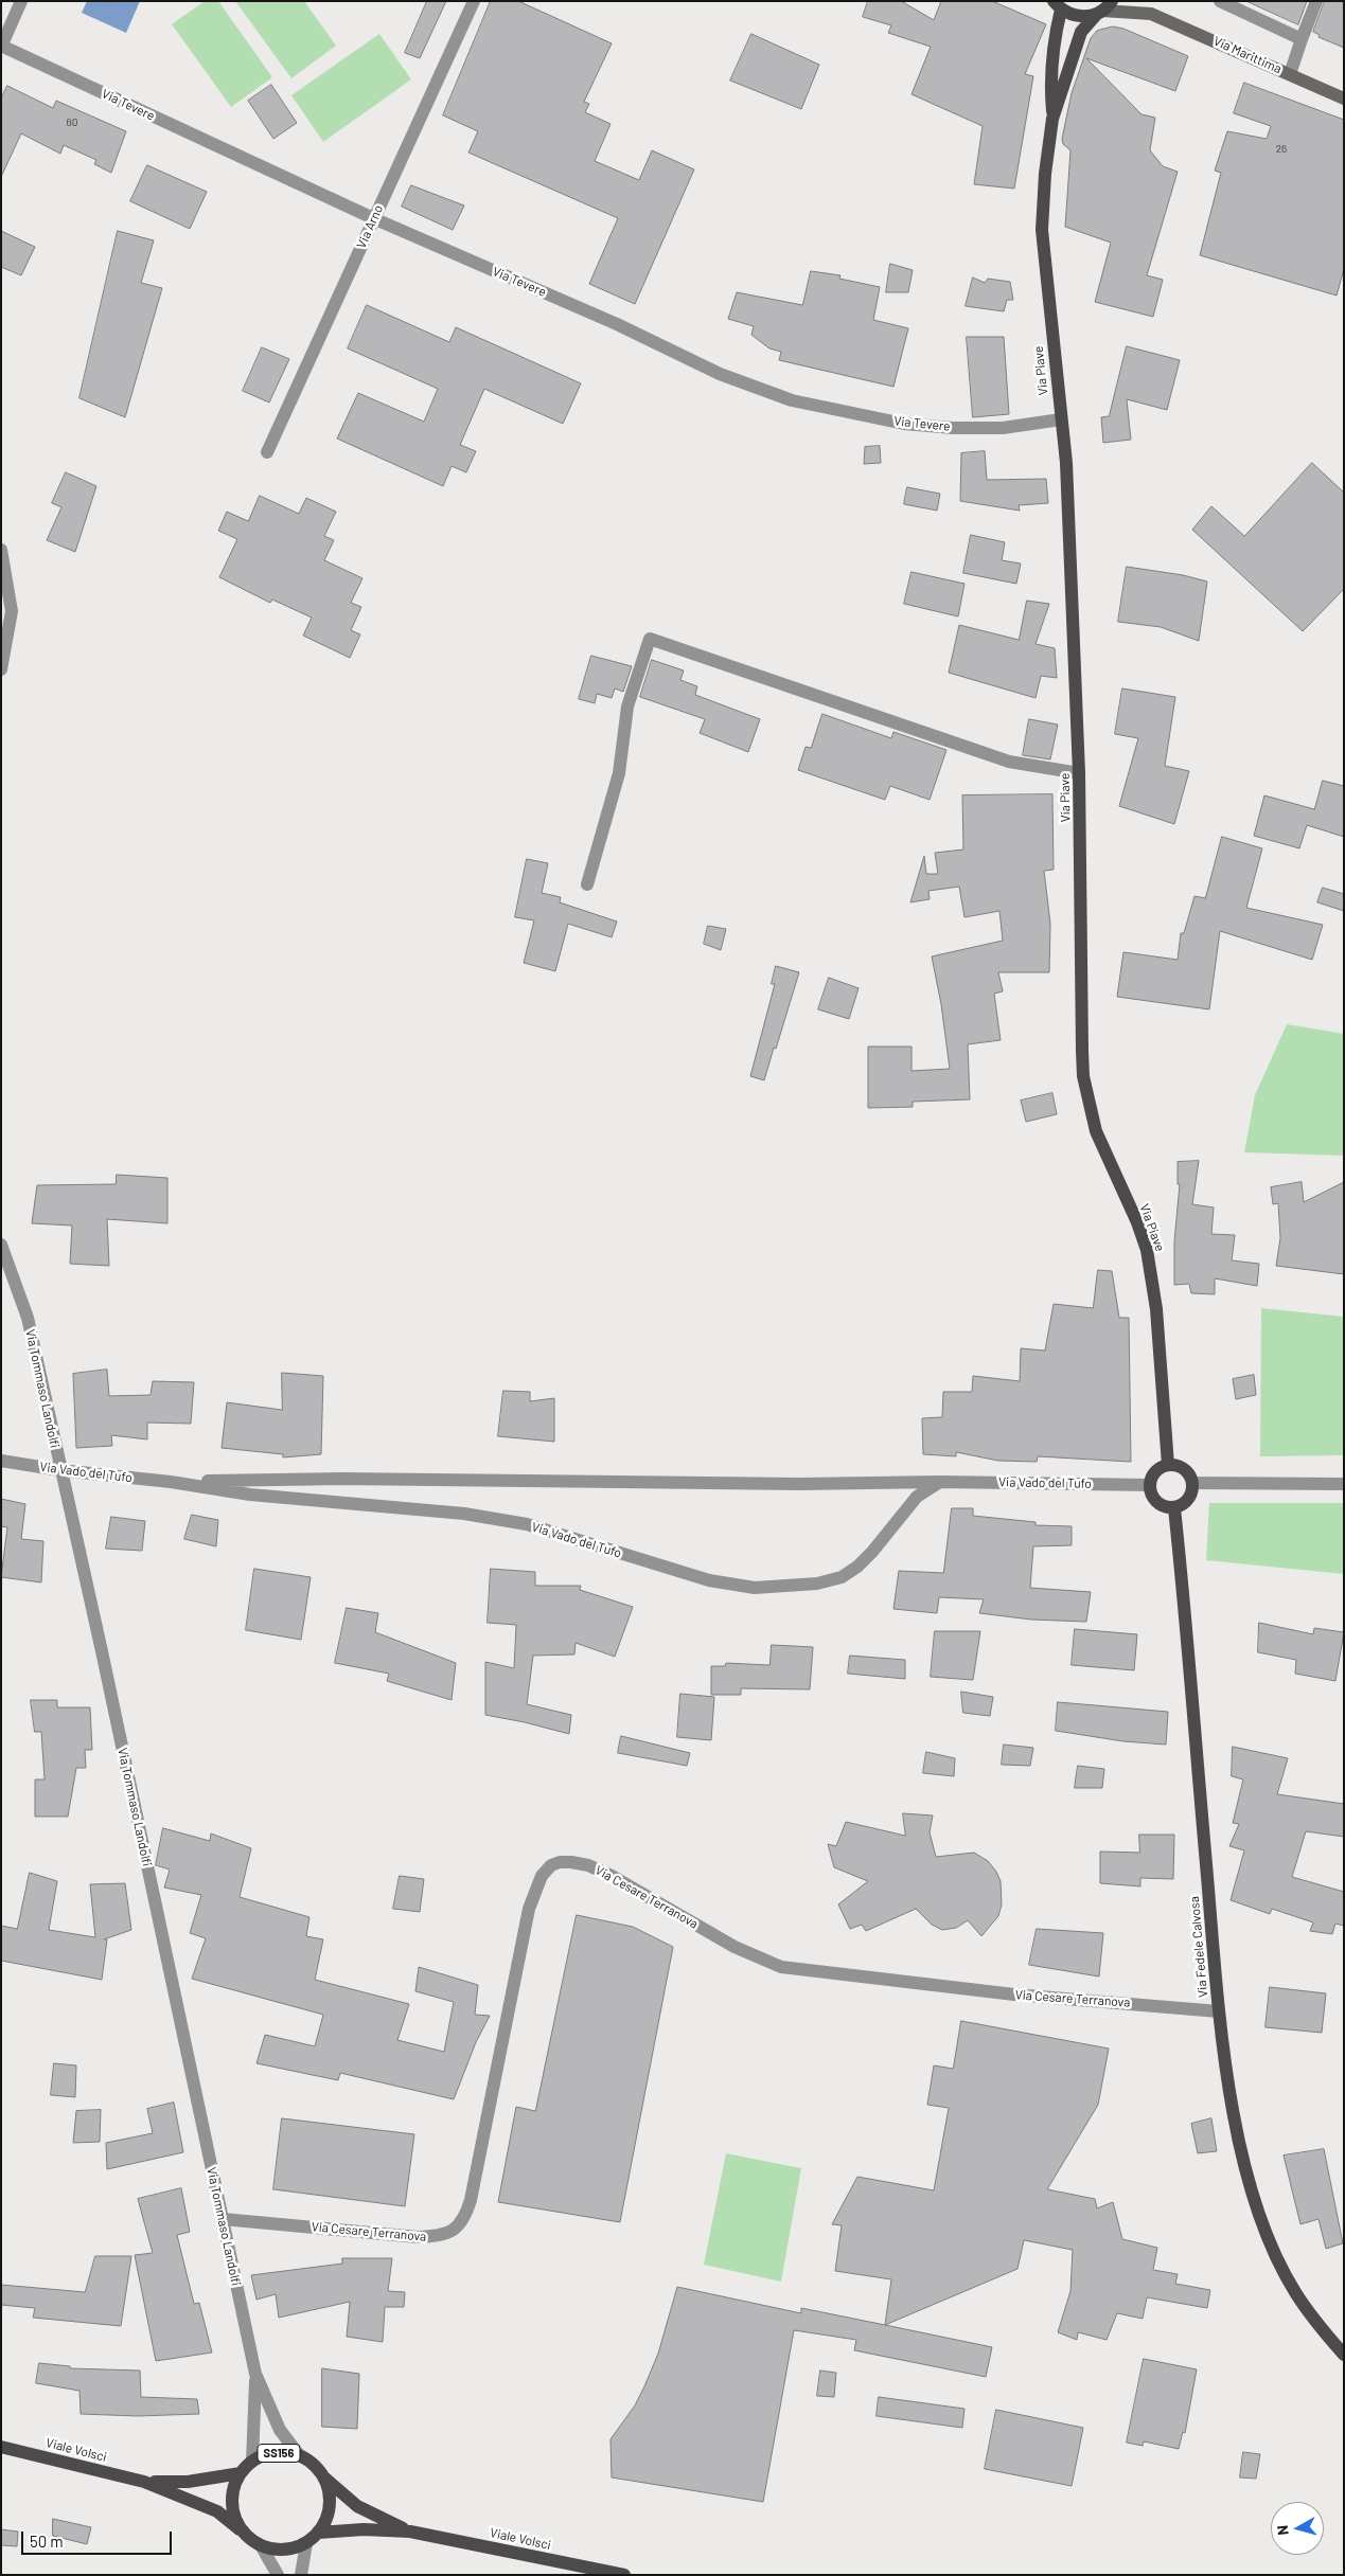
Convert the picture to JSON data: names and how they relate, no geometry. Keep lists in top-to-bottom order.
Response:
{
  "streets": {
    "main road": [
      "Via Marittima",
      "Via Piave",
      "Via Fedele Calvosa",
      "Viale Volsci",
      "SS156"
    ],
    "street": [
      "Via Tevere",
      "Via Arno",
      "Via Tommaso Landolfi",
      "Via Vado del Tufo",
      "Via Cesare Terranova"
    ]
  },
  "crossings": [
    ["Via Marittima", "Via Piave"],
    ["Via Tevere", "Via Arno"],
    ["Via Tevere", "Via Piave"],
    ["Via Piave", "Via Vado del Tufo"],
    ["Via Piave", "Via Fedele Calvosa"],
    ["Via Tommaso Landolfi", "Via Vado del Tufo"],
    ["Via Tommaso Landolfi", "Via Cesare Terranova"],
    ["Via Tommaso Landolfi", "Viale Volsci"],
    ["Via Vado del Tufo", "Via Fedele Calvosa"],
    ["Via Cesare Terranova", "Via Fedele Calvosa"]
  ],
  "house_numbers": ["60", "26"],
  "scale_bar": "50 m",
  "north": "left"
}
